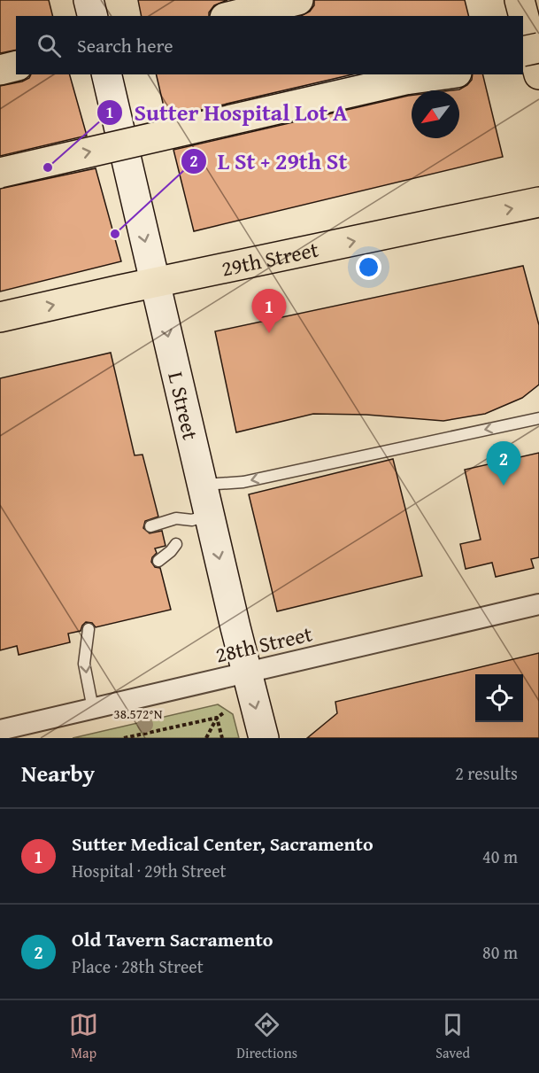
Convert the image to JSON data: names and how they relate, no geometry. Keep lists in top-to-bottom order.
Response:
{
  "streets": {
    "main road": ["29th Street", "L Street"],
    "street": ["28th Street"]
  },
  "crossings": [
    ["29th Street", "L Street"],
    ["L Street", "28th Street"]
  ],
  "one_way": ["L Street"],
  "places": ["Sutter Hospital Lot A", "L St + 29th St"],
  "north": "bottom left",
  "page": {
    "search": "Search here",
    "pins": ["1", "2"],
    "heading": ["Nearby", "2 results"],
    "list": [
      {
        "mark": "1",
        "name": "Sutter Medical Center, Sacramento",
        "note": "Hospital · 29th Street",
        "value": "40 m"
      },
      {
        "mark": "2",
        "name": "Old Tavern Sacramento",
        "note": "Place · 28th Street",
        "value": "80 m"
      }
    ],
    "nav": ["Map", "Directions", "Saved"]
  },
  "coordinates": ["38.572°N"]
}
